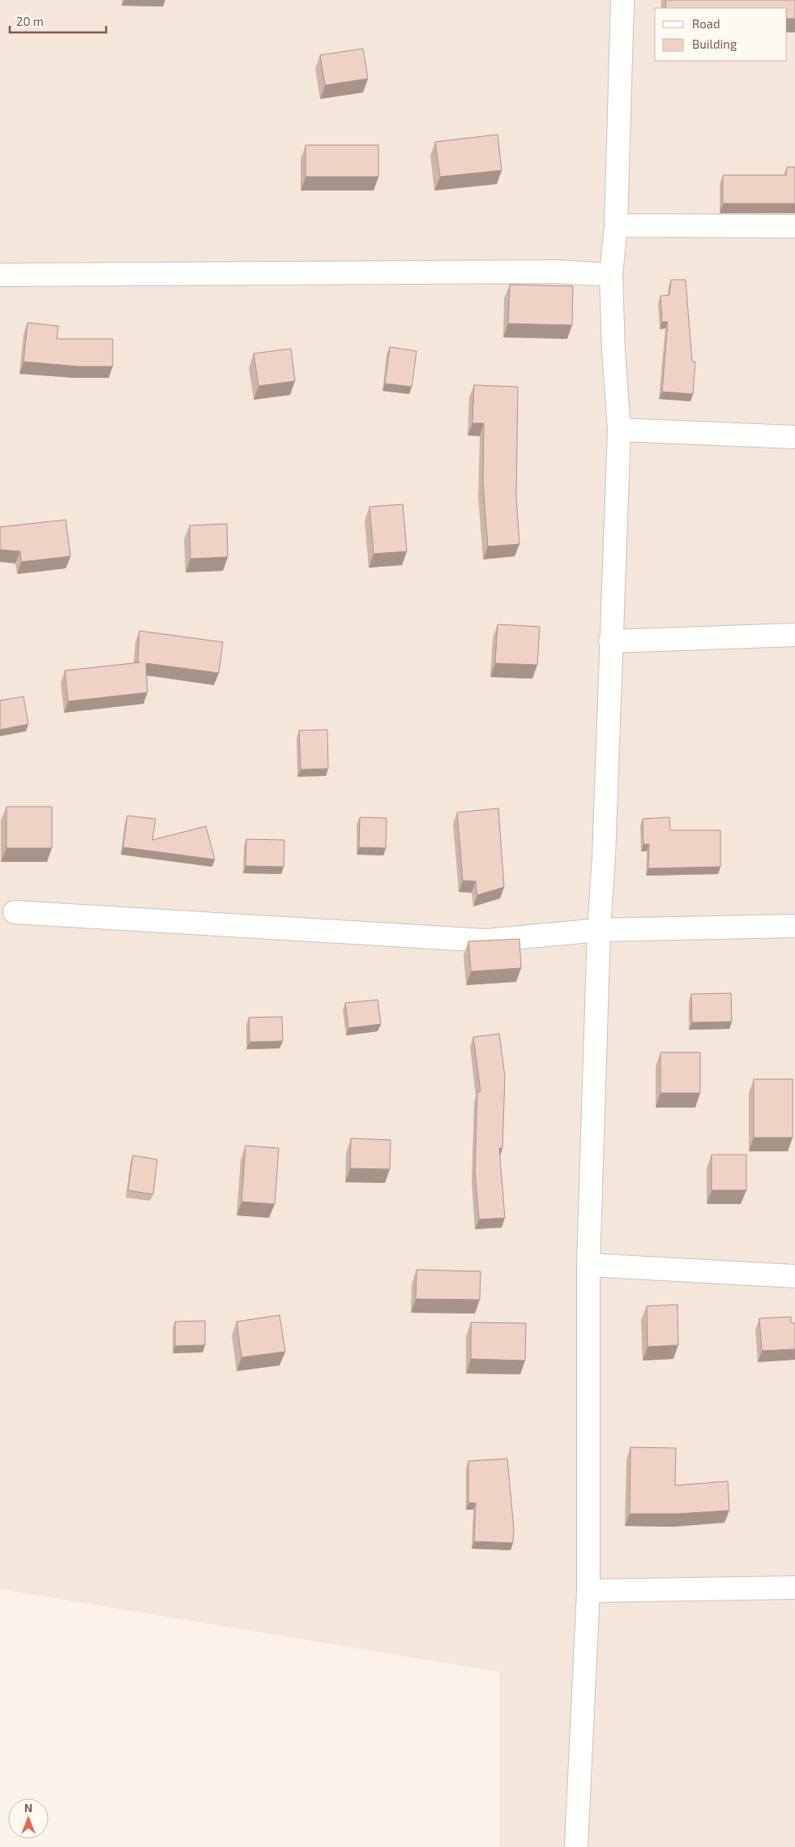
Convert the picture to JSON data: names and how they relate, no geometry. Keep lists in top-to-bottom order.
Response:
{
  "legend": ["Road", "Building"],
  "scale_bar": "20 m",
  "north": "top"
}
